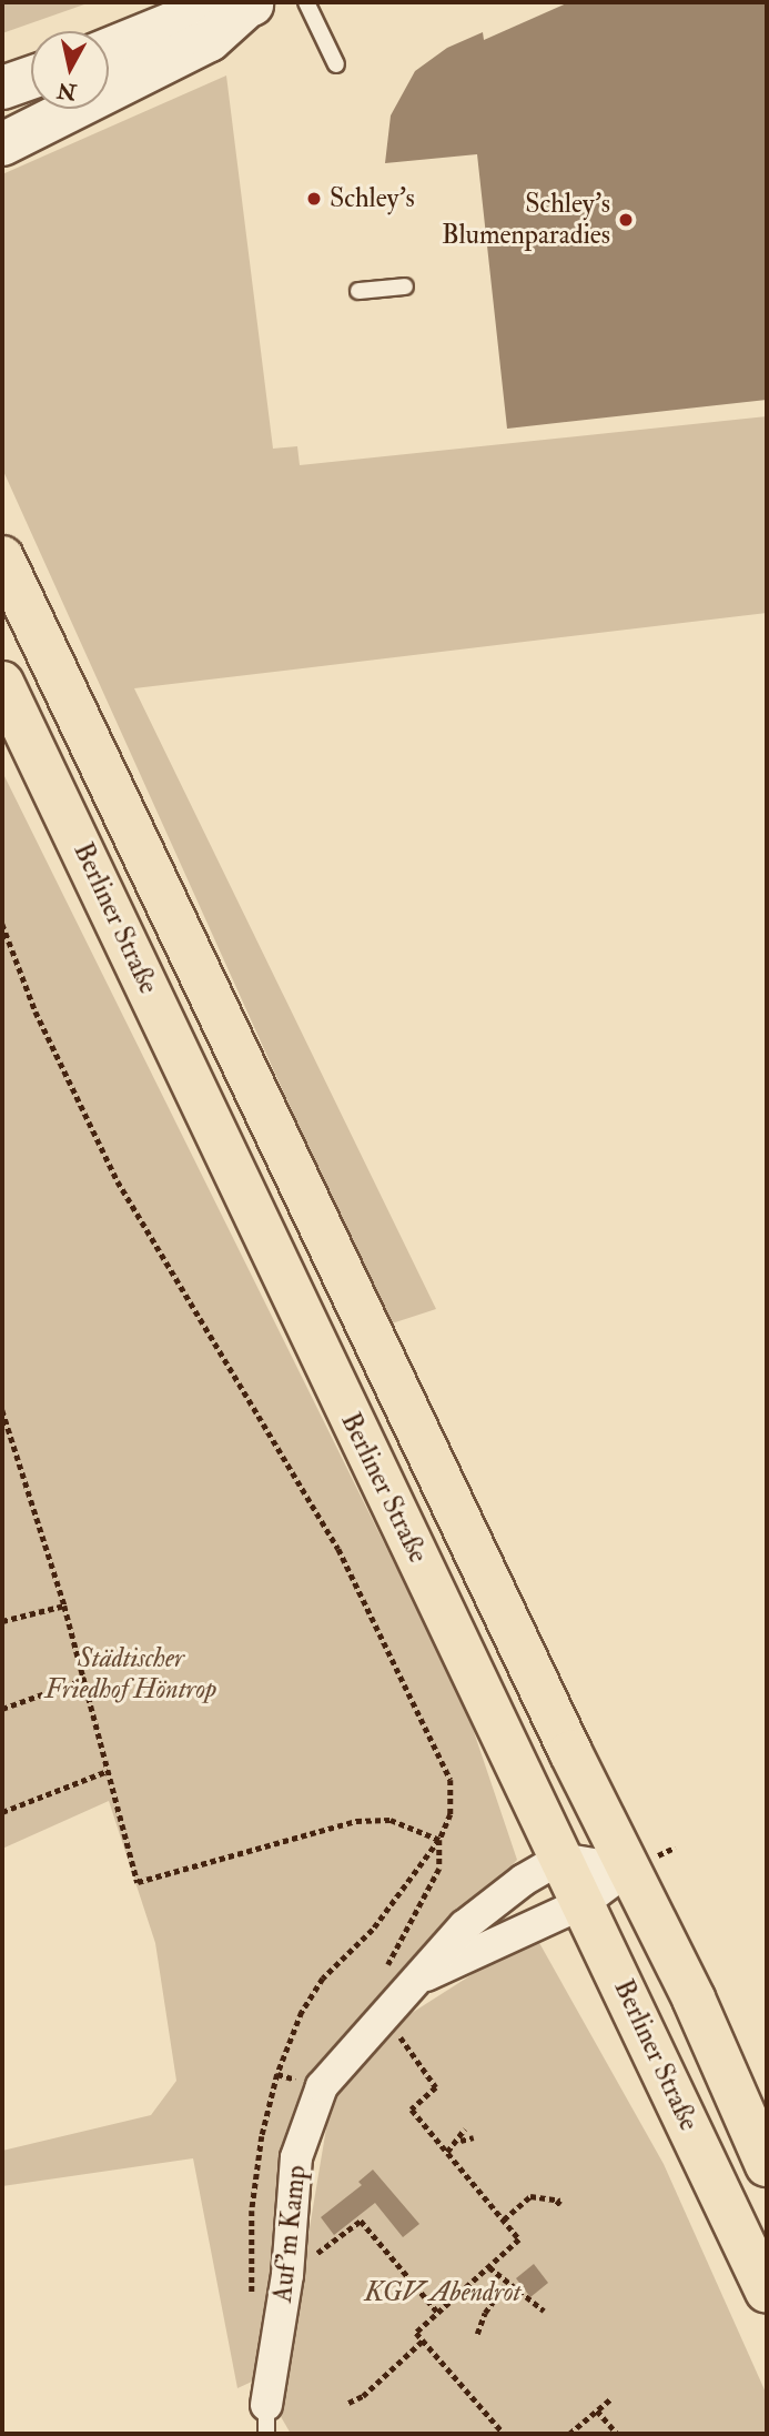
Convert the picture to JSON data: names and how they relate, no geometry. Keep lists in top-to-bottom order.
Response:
{
  "streets": {
    "main road": ["Berliner Straße"],
    "street": ["Auf'm Kamp"]
  },
  "crossings": [
    ["Berliner Straße", "Auf'm Kamp"]
  ],
  "parks": ["Städtischer Friedhof Höntrop", "KGV Abendrot"],
  "places": ["Schley's", "Schley's Blumenparadies"],
  "north": "bottom"
}
